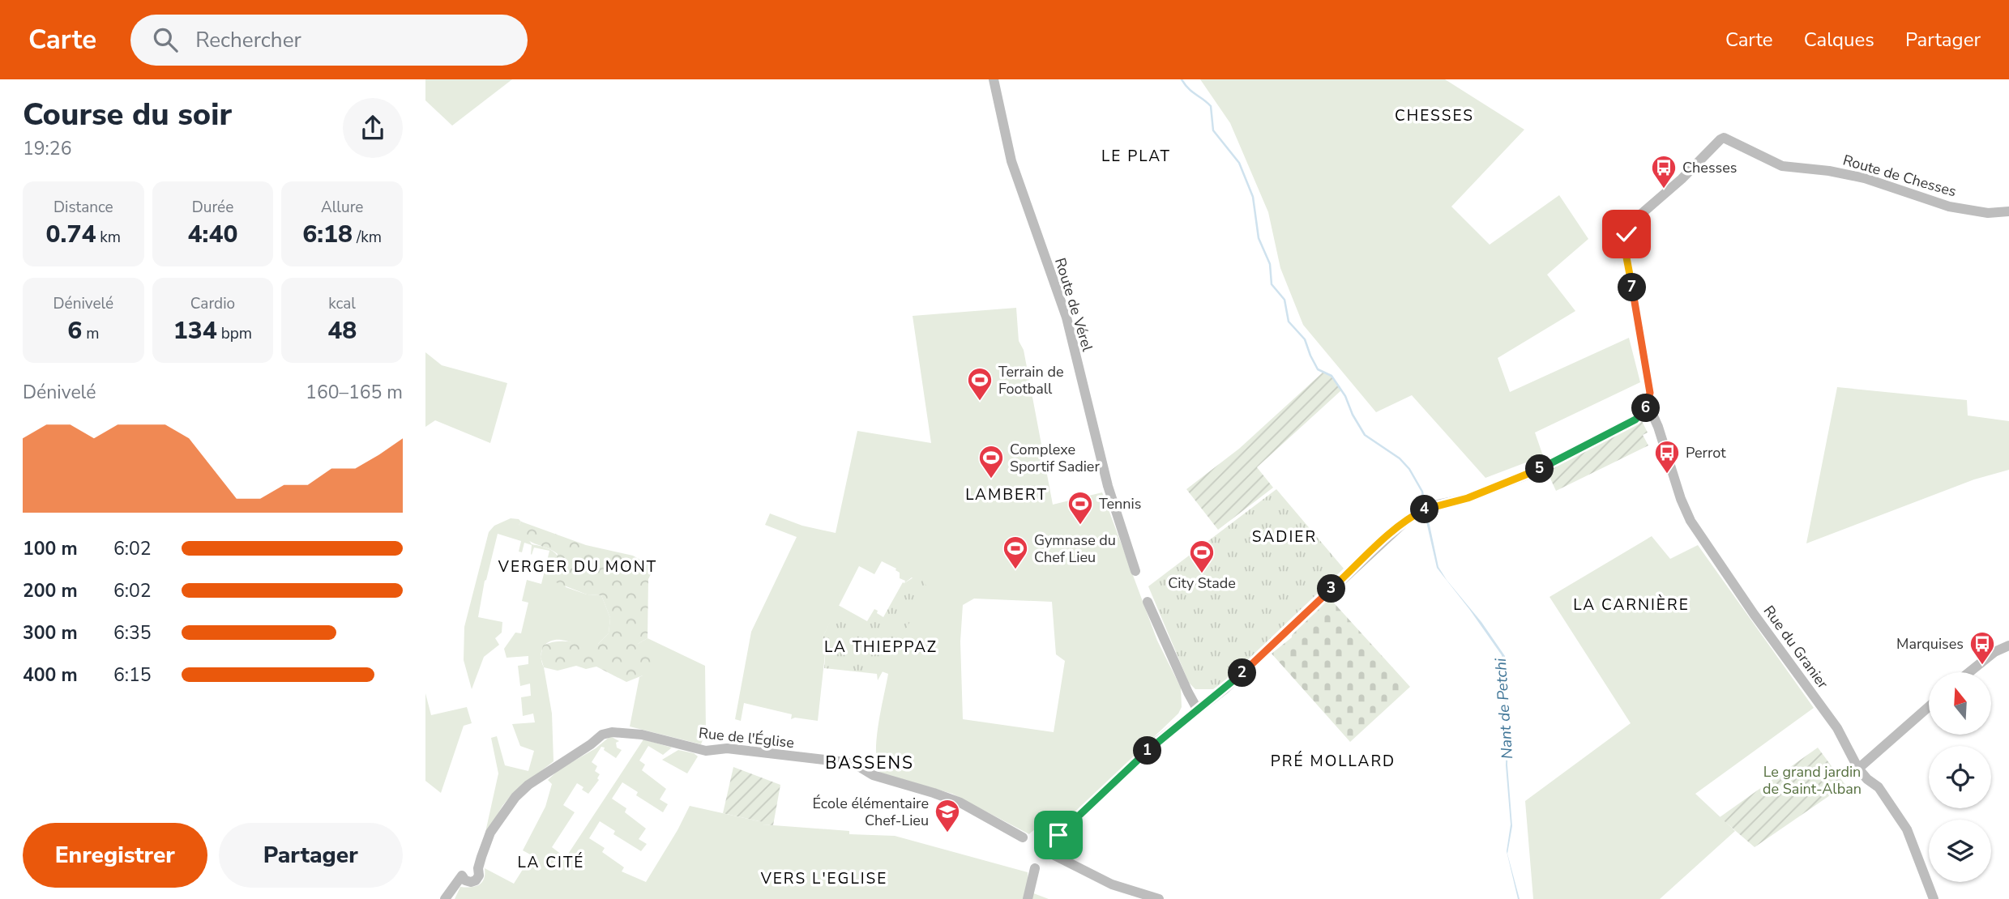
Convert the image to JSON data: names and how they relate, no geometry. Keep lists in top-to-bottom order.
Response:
{
  "streets": {
    "street": [
      "Route de Chesses",
      "Route de Vérel",
      "Rue du Granier",
      "Rue de l'Église"
    ]
  },
  "crossings": [
    ["Route de Chesses", "Rue du Granier"]
  ],
  "districts": [
    "CHESSES",
    "LE PLAT",
    "LAMBERT",
    "SADIER",
    "VERGER DU MONT",
    "LA CARNIÈRE",
    "LA THIEPPAZ",
    "PRÉ MOLLARD",
    "BASSENS",
    "LA CITÉ",
    "VERS L'EGLISE"
  ],
  "water": ["Nant de Petchi"],
  "parks": ["Le grand jardin de Saint-Alban"],
  "places": {
    "bus stop": ["Chesses", "Perrot", "Marquises"],
    "sports": [
      "Terrain de Football",
      "Complexe Sportif Sadier",
      "Tennis",
      "Gymnase du Chef Lieu",
      "City Stade"
    ],
    "school or university": ["École élémentaire Chef-Lieu"]
  },
  "north": "top",
  "page": {
    "header": "Carte",
    "search": "Rechercher",
    "nav": ["Carte", "Calques", "Partager"],
    "heading": ["Course du soir", "19:26"],
    "stats": [
      ["Distance", "0.74 km"],
      ["Durée", "4:40"],
      ["Allure", "6:18 /km"],
      ["Dénivelé", "6 m"],
      ["Cardio", "134 bpm"],
      ["kcal", "48"]
    ],
    "pins": [
      "7",
      "6",
      "5",
      "4",
      "3",
      "2",
      "1"
    ],
    "chart": ["Dénivelé", "160–165 m"],
    "list": [
      {
        "name": "100 m",
        "note": "6:02"
      },
      {
        "name": "200 m",
        "note": "6:02"
      },
      {
        "name": "300 m",
        "note": "6:35"
      },
      {
        "name": "400 m",
        "note": "6:15"
      }
    ],
    "buttons": ["Enregistrer", "Partager"]
  }
}
